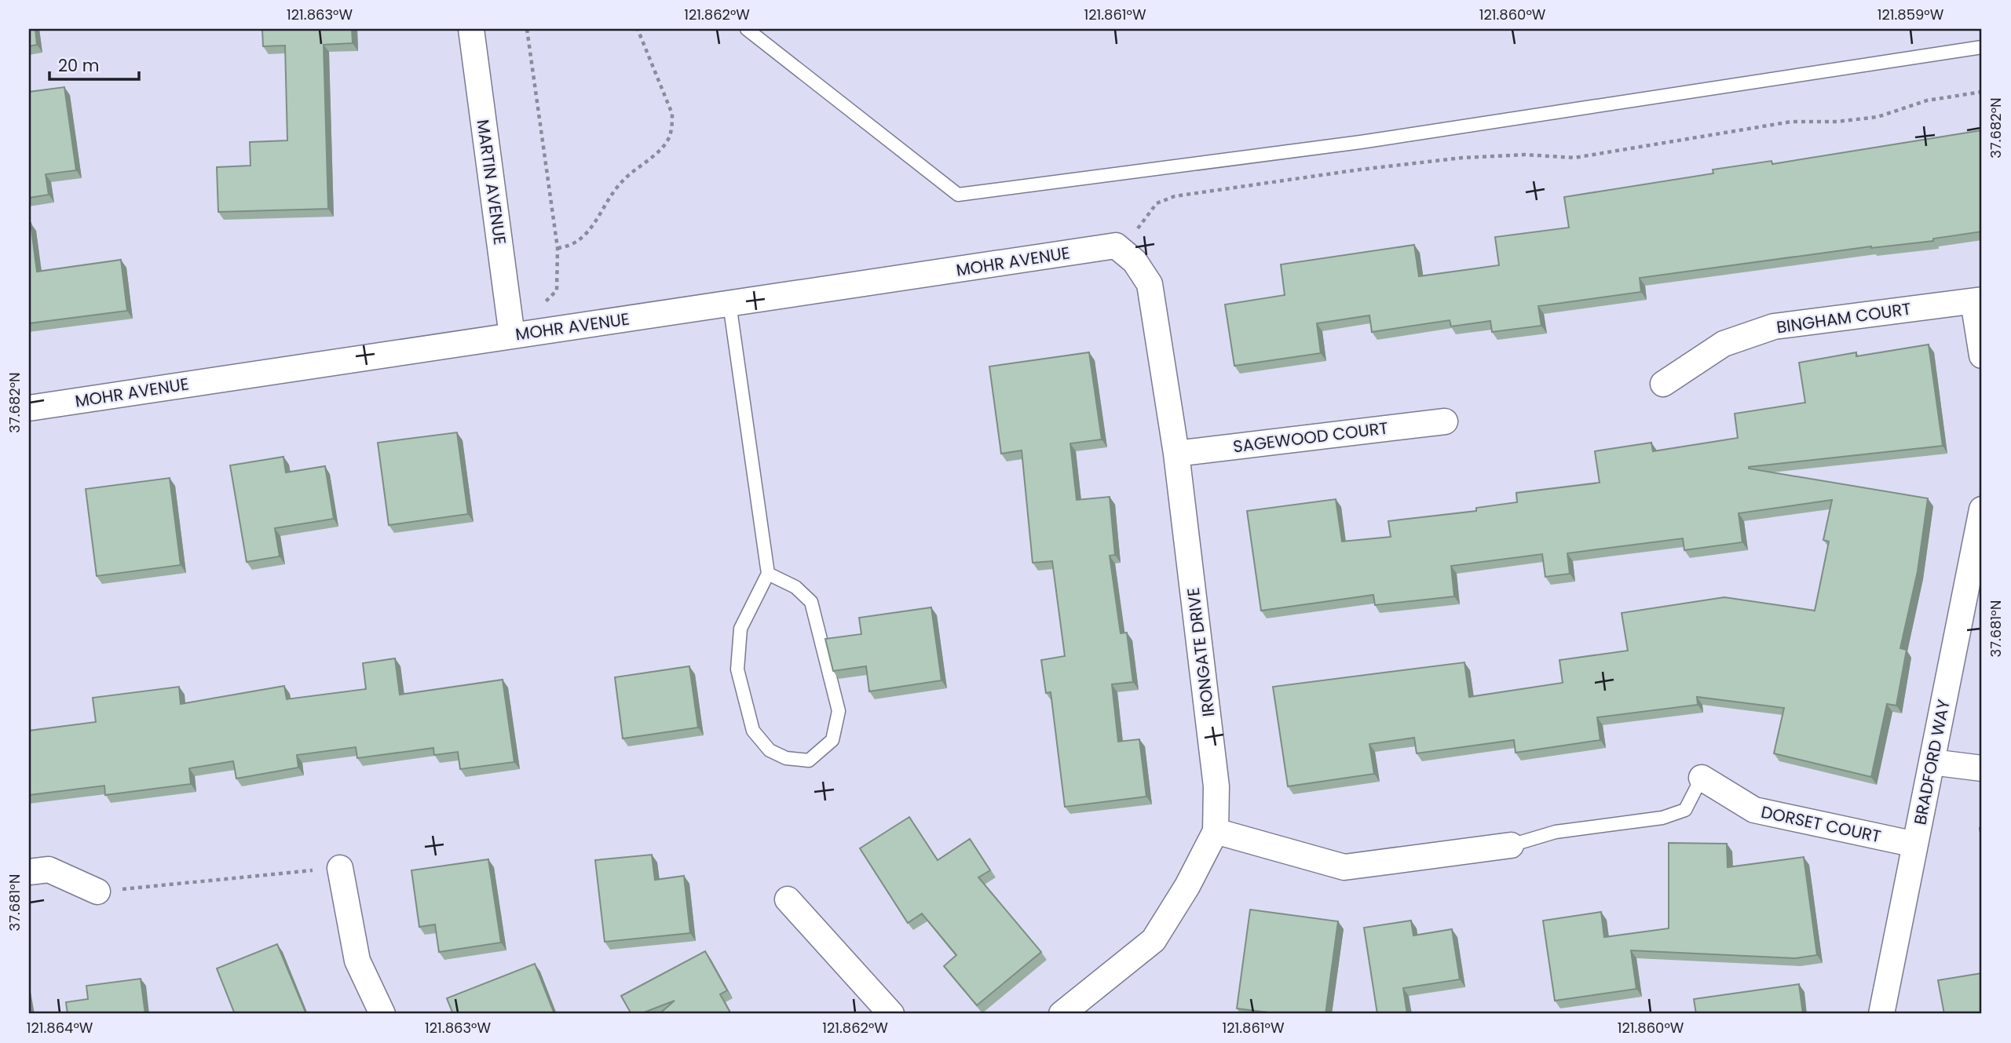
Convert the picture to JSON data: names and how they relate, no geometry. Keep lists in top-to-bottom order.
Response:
{
  "streets": {
    "street": [
      "MARTIN AVENUE",
      "MOHR AVENUE",
      "BINGHAM COURT",
      "SAGEWOOD COURT",
      "IRONGATE DRIVE",
      "BRADFORD WAY",
      "DORSET COURT"
    ]
  },
  "crossings": [
    ["MARTIN AVENUE", "MOHR AVENUE"],
    ["MOHR AVENUE", "IRONGATE DRIVE"],
    ["SAGEWOOD COURT", "IRONGATE DRIVE"],
    ["BRADFORD WAY", "DORSET COURT"]
  ],
  "scale_bar": "20 m",
  "coordinates": [
    "121.863°W",
    "121.862°W",
    "121.861°W",
    "121.860°W",
    "121.859°W",
    "37.682°N",
    "37.681°N",
    "121.864°W"
  ]
}
